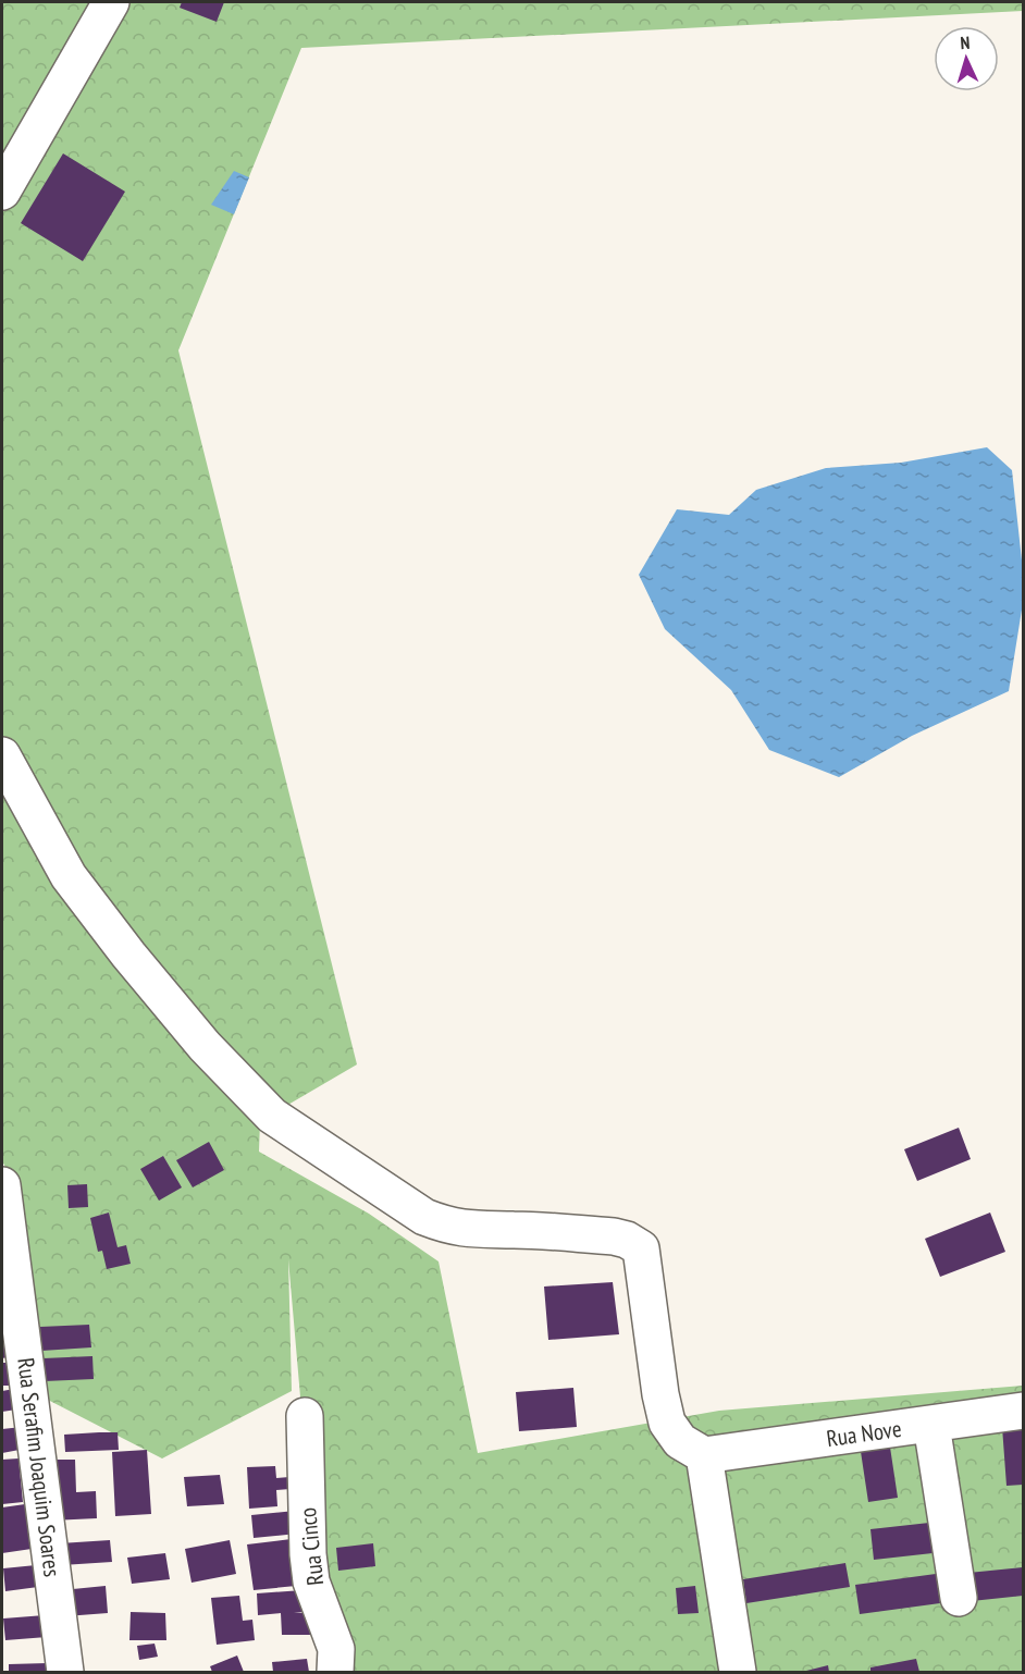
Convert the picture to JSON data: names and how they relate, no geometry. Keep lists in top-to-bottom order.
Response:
{
  "streets": {
    "street": ["Rua Nove", "Rua Serafim Joaquim Soares", "Rua Cinco"]
  },
  "north": "top"
}
